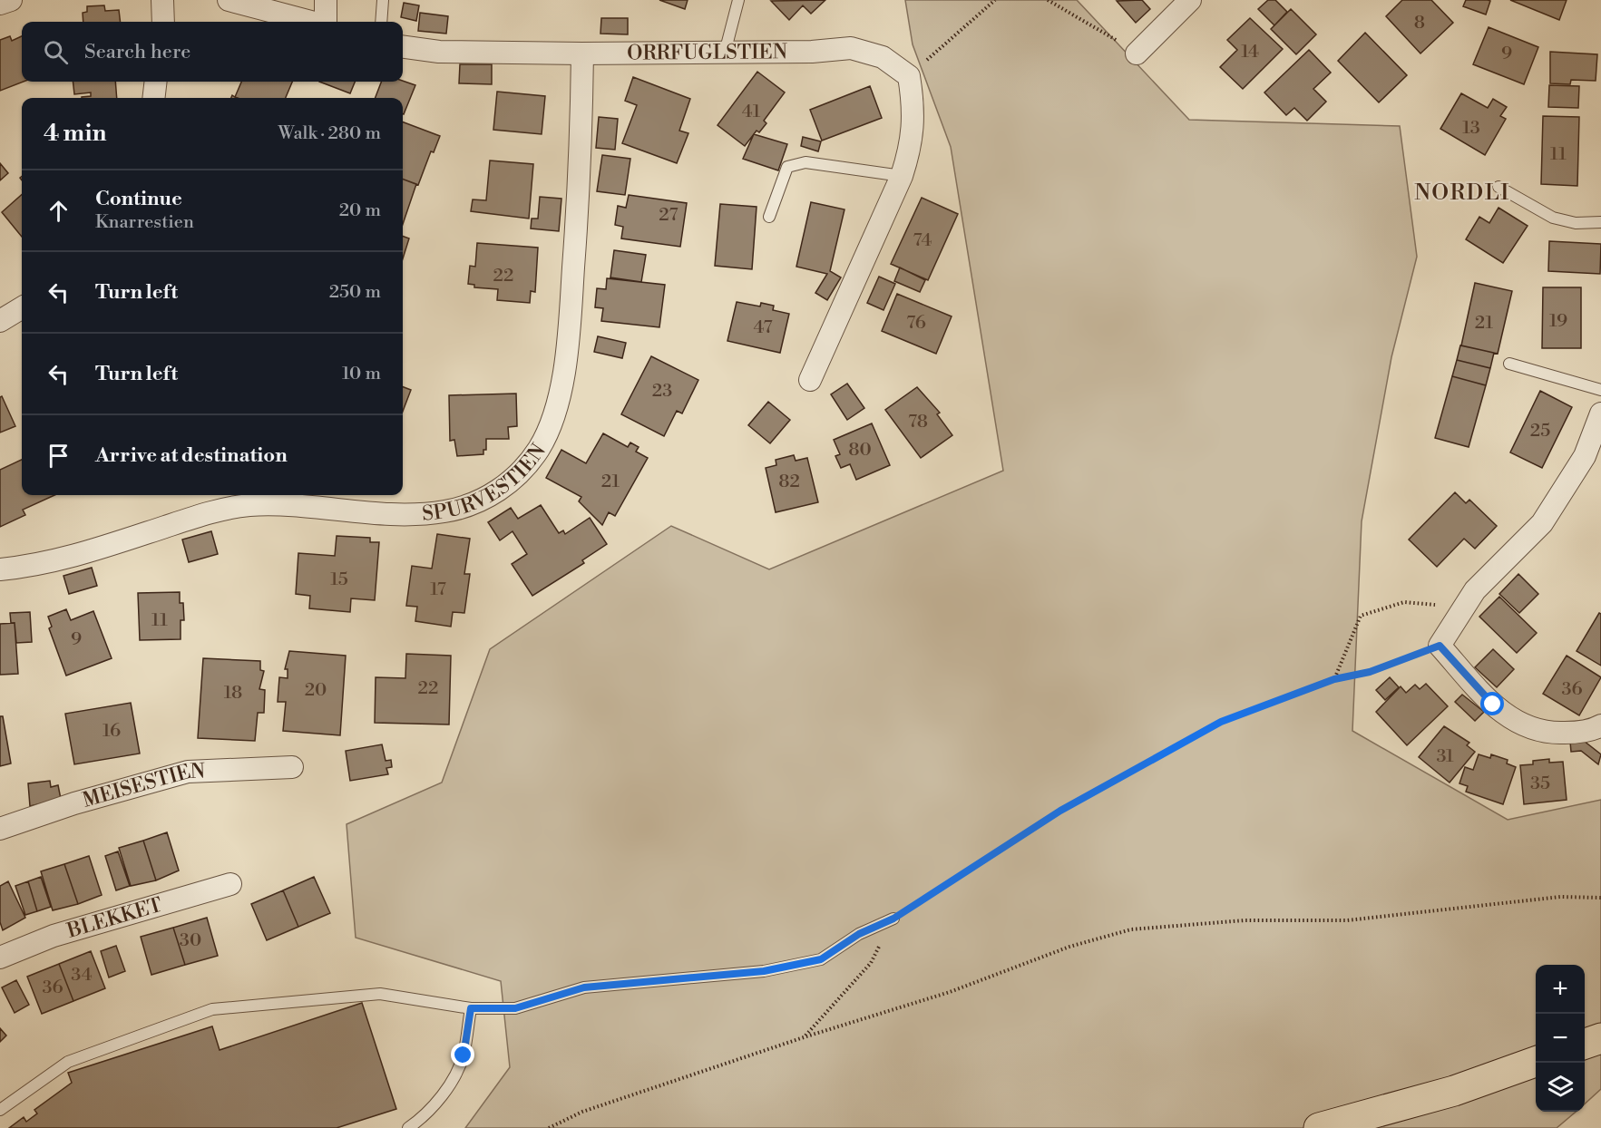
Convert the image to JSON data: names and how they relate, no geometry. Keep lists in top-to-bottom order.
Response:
{
  "streets": {
    "street": [
      "ORRFUGLSTIEN",
      "SPURVESTIEN",
      "MEISESTIEN",
      "BLEKKET"
    ]
  },
  "crossings": [
    ["ORRFUGLSTIEN", "SPURVESTIEN"]
  ],
  "districts": ["NORDLI"],
  "house_numbers": [
    "8",
    "14",
    "9",
    "41",
    "13",
    "11",
    "27",
    "74",
    "22",
    "19",
    "76",
    "21",
    "47",
    "23",
    "78",
    "25",
    "80",
    "21",
    "82",
    "15",
    "17",
    "11",
    "9",
    "22",
    "36",
    "20",
    "18",
    "16",
    "31",
    "35",
    "30",
    "34",
    "36"
  ],
  "page": {
    "search": "Search here",
    "heading": ["4 min", "Walk · 280 m"],
    "list": [
      ["Continue", "Knarrestien", "20 m"],
      ["Turn left", "250 m"],
      ["Turn left", "10 m"],
      "Arrive at destination"
    ],
    "map_buttons": ["+", "−"]
  }
}
